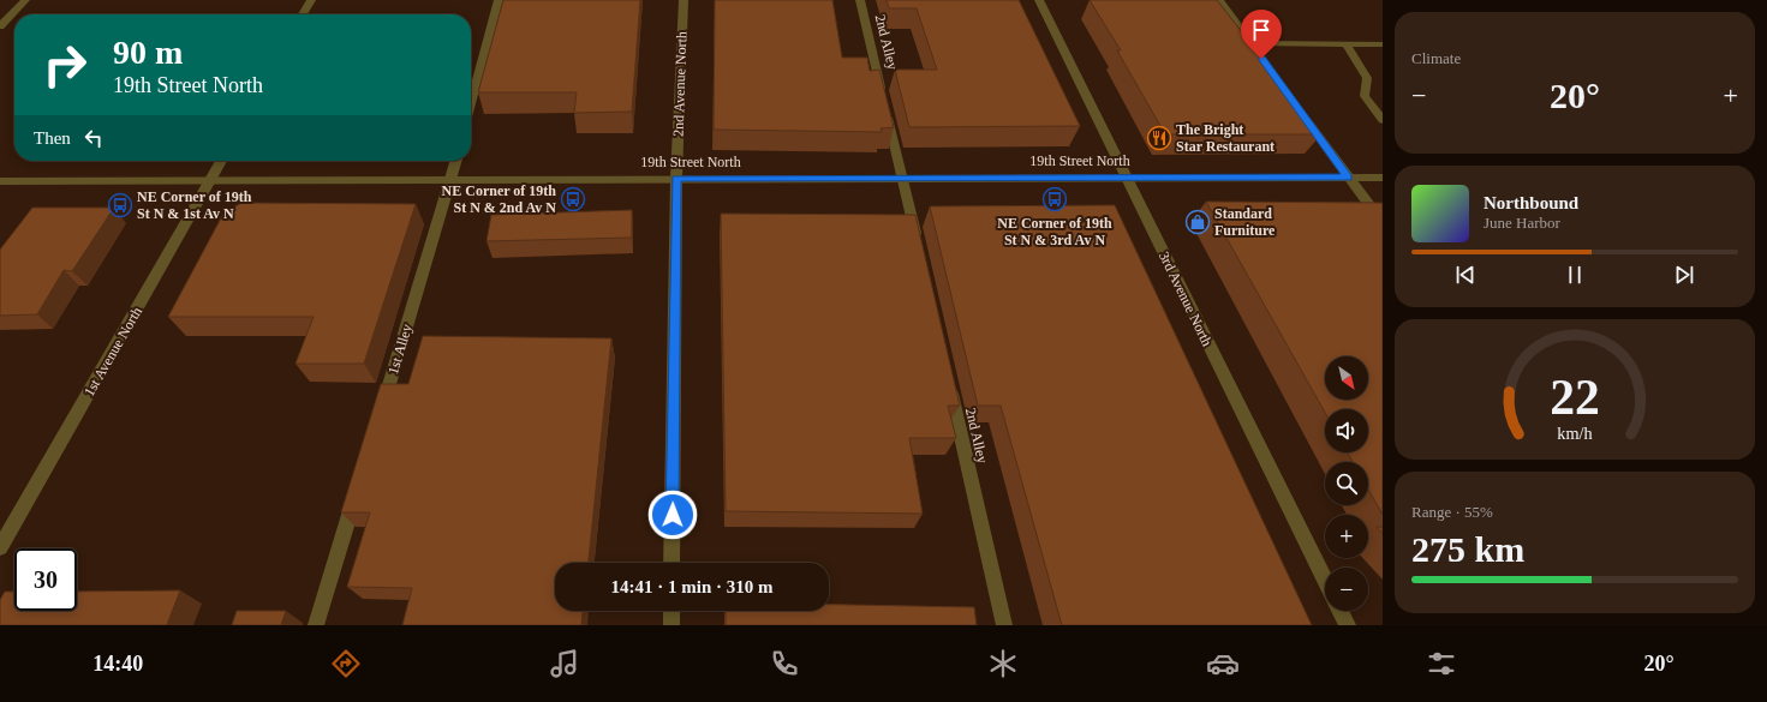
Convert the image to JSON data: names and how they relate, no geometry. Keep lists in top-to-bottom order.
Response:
{
  "streets": {
    "street": [
      "2nd Alley",
      "2nd Avenue North",
      "19th Street North",
      "3rd Avenue North",
      "1st Alley",
      "1st Avenue North"
    ]
  },
  "crossings": [
    ["2nd Alley", "19th Street North"],
    ["2nd Avenue North", "19th Street North"],
    ["19th Street North", "3rd Avenue North"],
    ["19th Street North", "1st Alley"],
    ["19th Street North", "1st Avenue North"]
  ],
  "places": {
    "restaurant": ["The Bright Star Restaurant"],
    "bus stop": ["NE Corner of 19th St N & 2nd Av N", "NE Corner of 19th St N & 3rd Av N", "NE Corner of 19th St N & 1st Av N"],
    "shop": ["Standard Furniture"]
  },
  "north": "bottom right",
  "page": {
    "tile": [
      "Climate",
      ["Range · 55%", "275 km"]
    ],
    "turn": ["90 m", "19th Street North"],
    "heat": ["−", "20°", "+"],
    "then": "Then",
    "song": ["Northbound", "June Harbor"],
    "map_buttons": ["+", "−"],
    "limit": "30",
    "trip": "14:41 · 1 min · 310 m",
    "tabs": ["14:40", "20°"],
    "gauge": ["22", "km/h"]
  }
}
